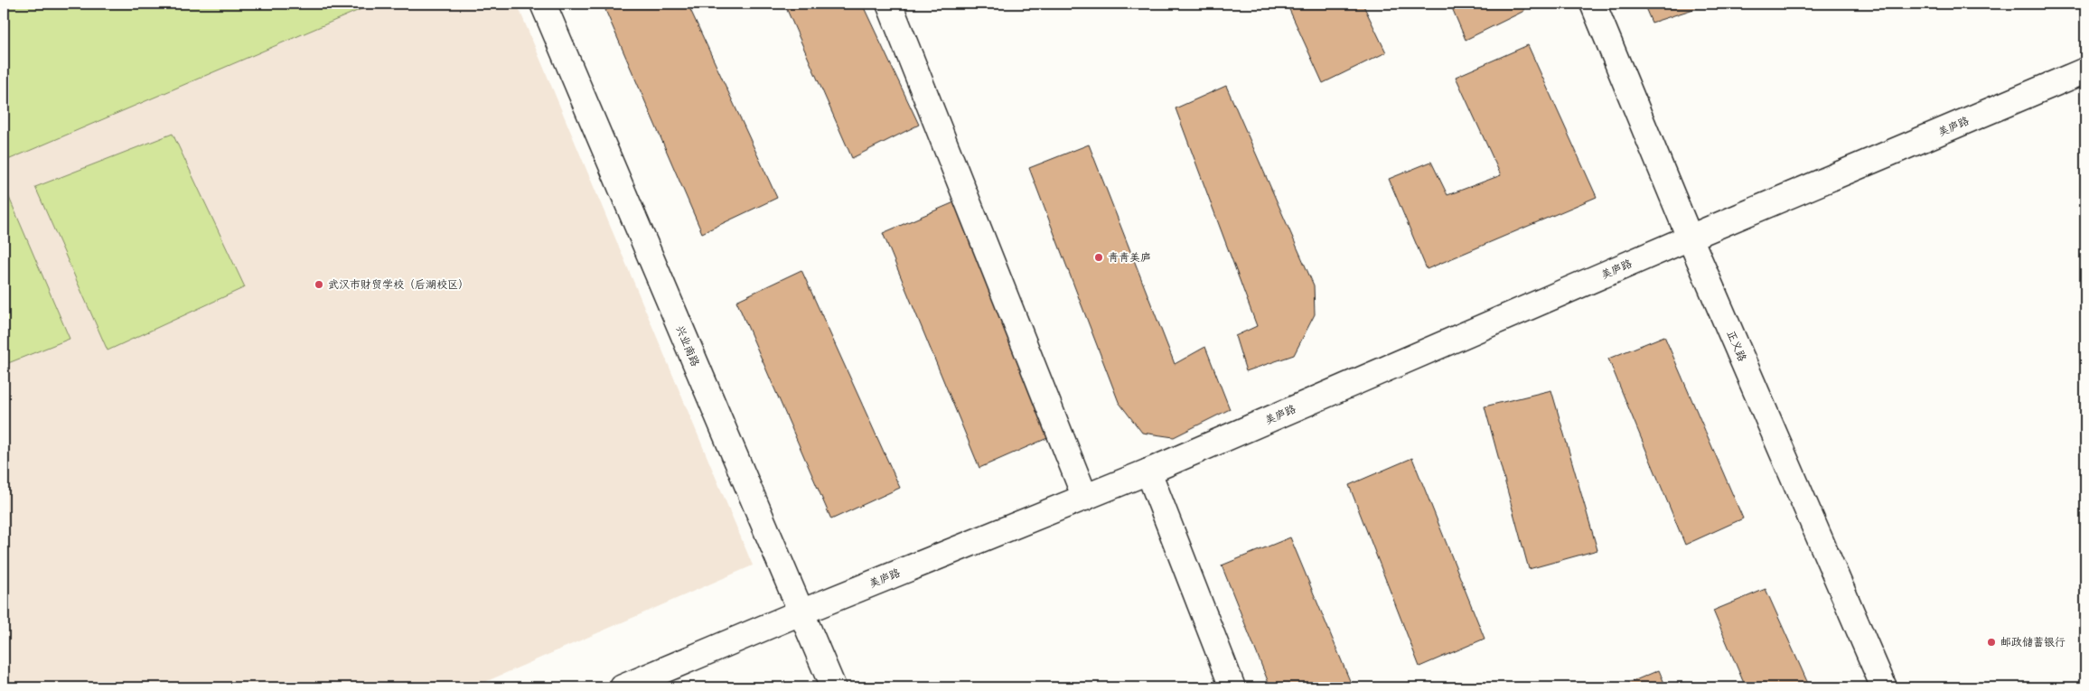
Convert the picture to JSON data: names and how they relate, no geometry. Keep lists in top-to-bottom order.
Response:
{
  "streets": {
    "street": ["美庐路", "兴业南路", "正义路"]
  },
  "crossings": [
    ["美庐路", "兴业南路"],
    ["美庐路", "正义路"]
  ],
  "places": ["青青美庐", "武汉市财贸学校（后湖校区）", "邮政储蓄银行"]
}
